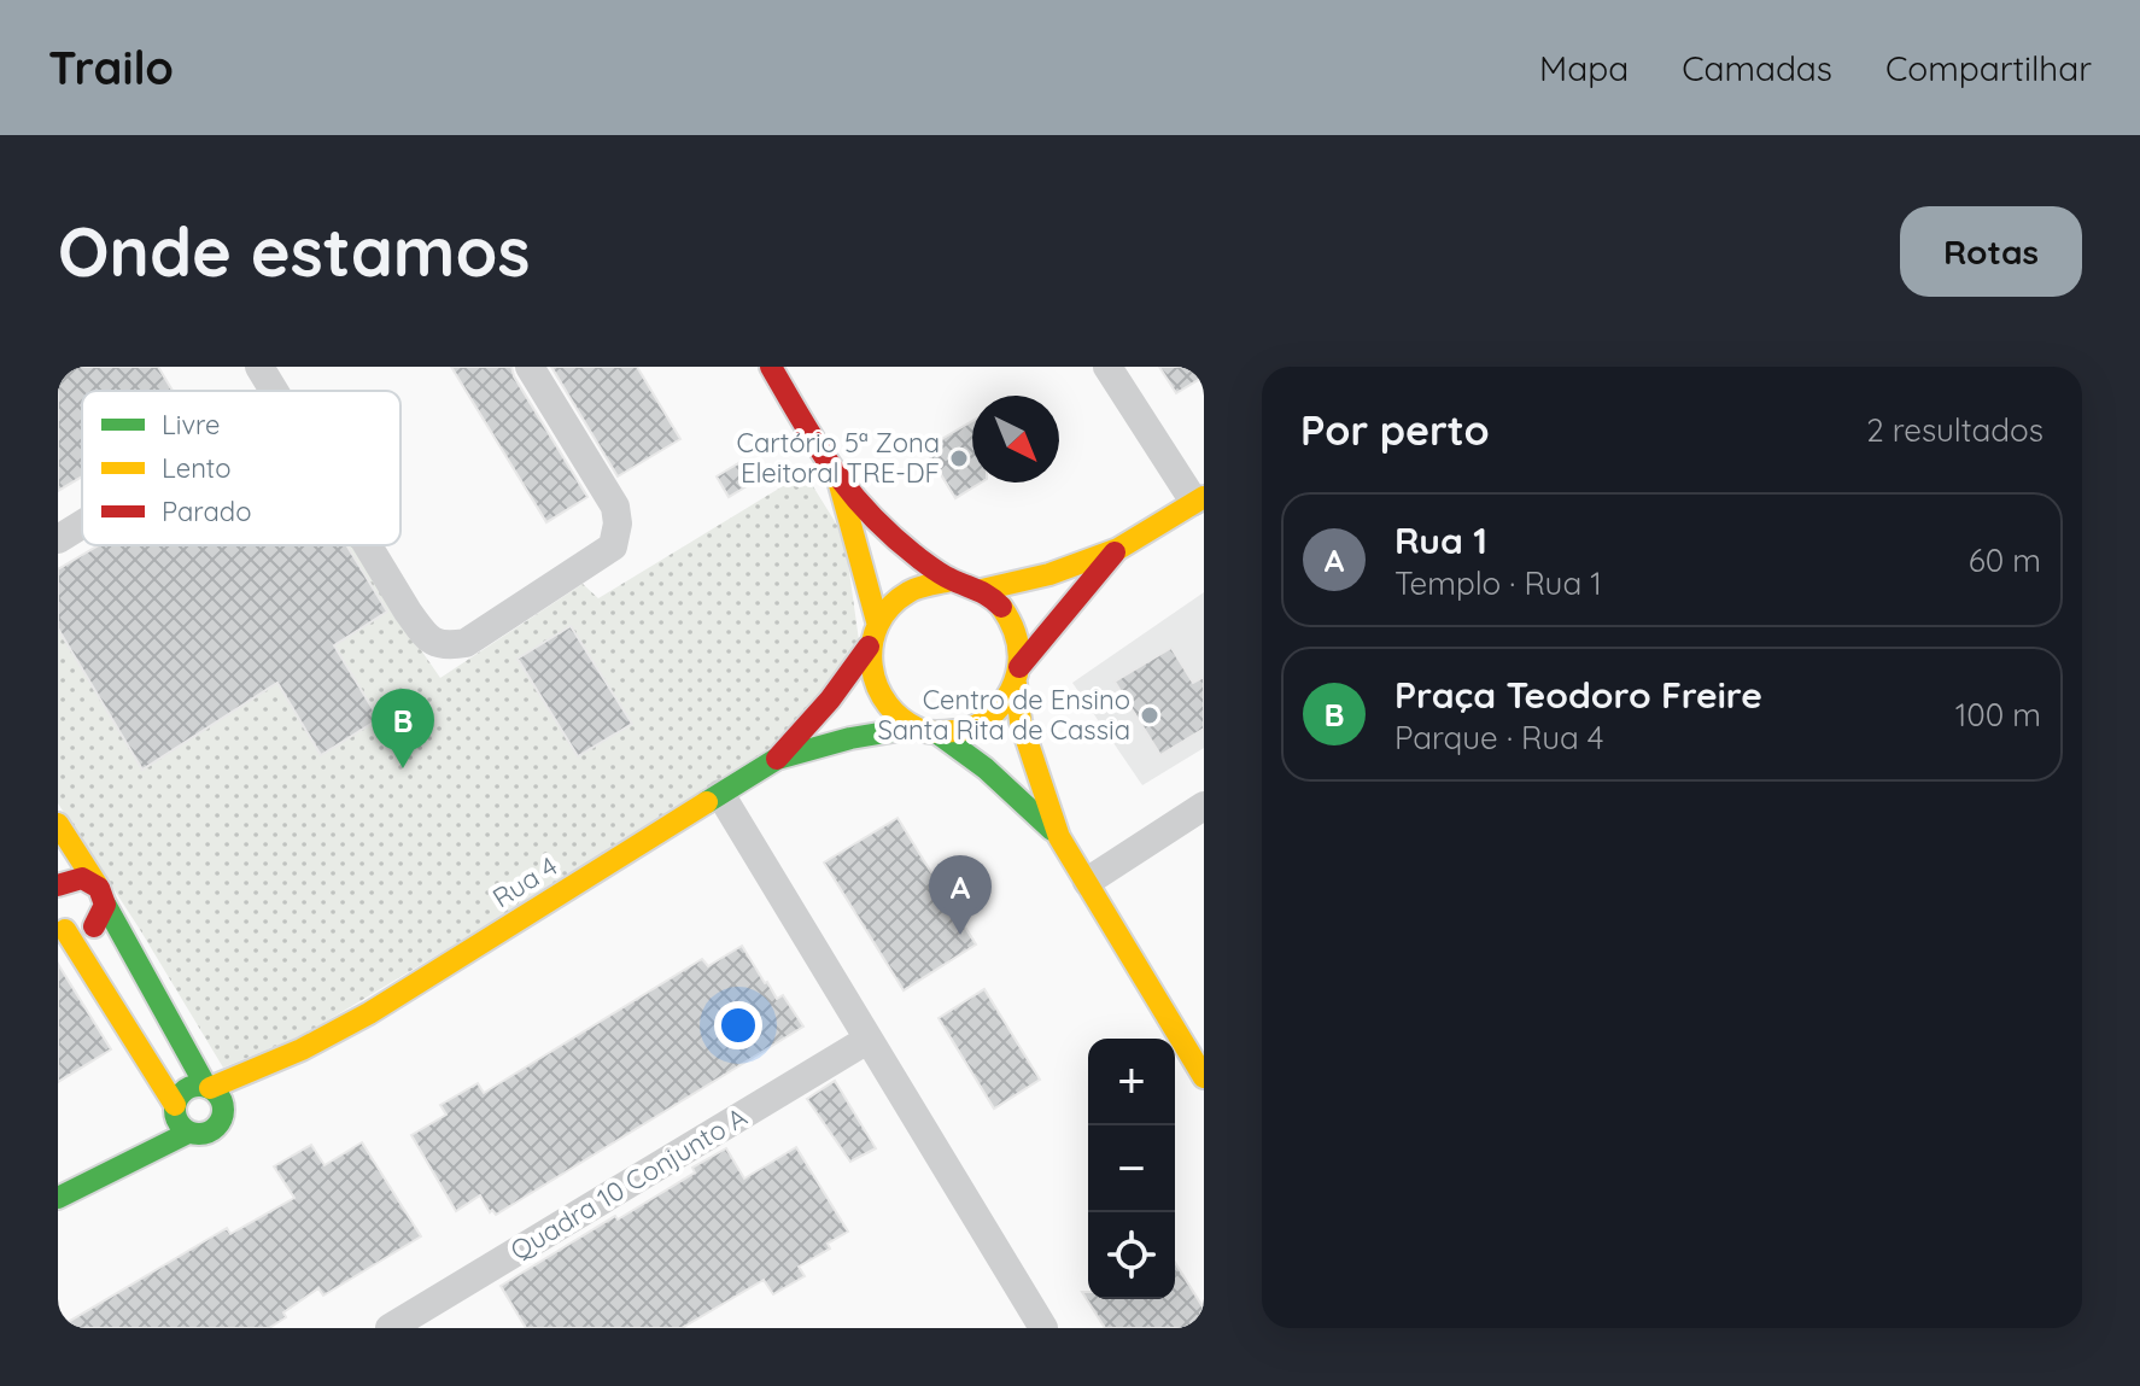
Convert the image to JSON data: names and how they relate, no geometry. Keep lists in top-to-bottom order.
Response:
{
  "streets": {
    "street": ["Rua 4", "Quadra 10 Conjunto A"]
  },
  "places": ["Cartório 5ª Zona Eleitoral TRE-DF", "Centro de Ensino Santa Rita de Cassia"],
  "legend": ["Livre", "Lento", "Parado"],
  "north": "bottom right",
  "page": {
    "header": "Trailo",
    "nav": ["Mapa", "Camadas", "Compartilhar"],
    "buttons": "Rotas",
    "title": "Onde estamos",
    "heading": ["Por perto", "2 resultados"],
    "list": [
      {
        "mark": "A",
        "name": "Rua 1",
        "note": "Templo · Rua 1",
        "value": "60 m"
      },
      {
        "mark": "B",
        "name": "Praça Teodoro Freire",
        "note": "Parque · Rua 4",
        "value": "100 m"
      }
    ],
    "pins": ["B", "A"],
    "map_buttons": ["+", "−"]
  }
}
